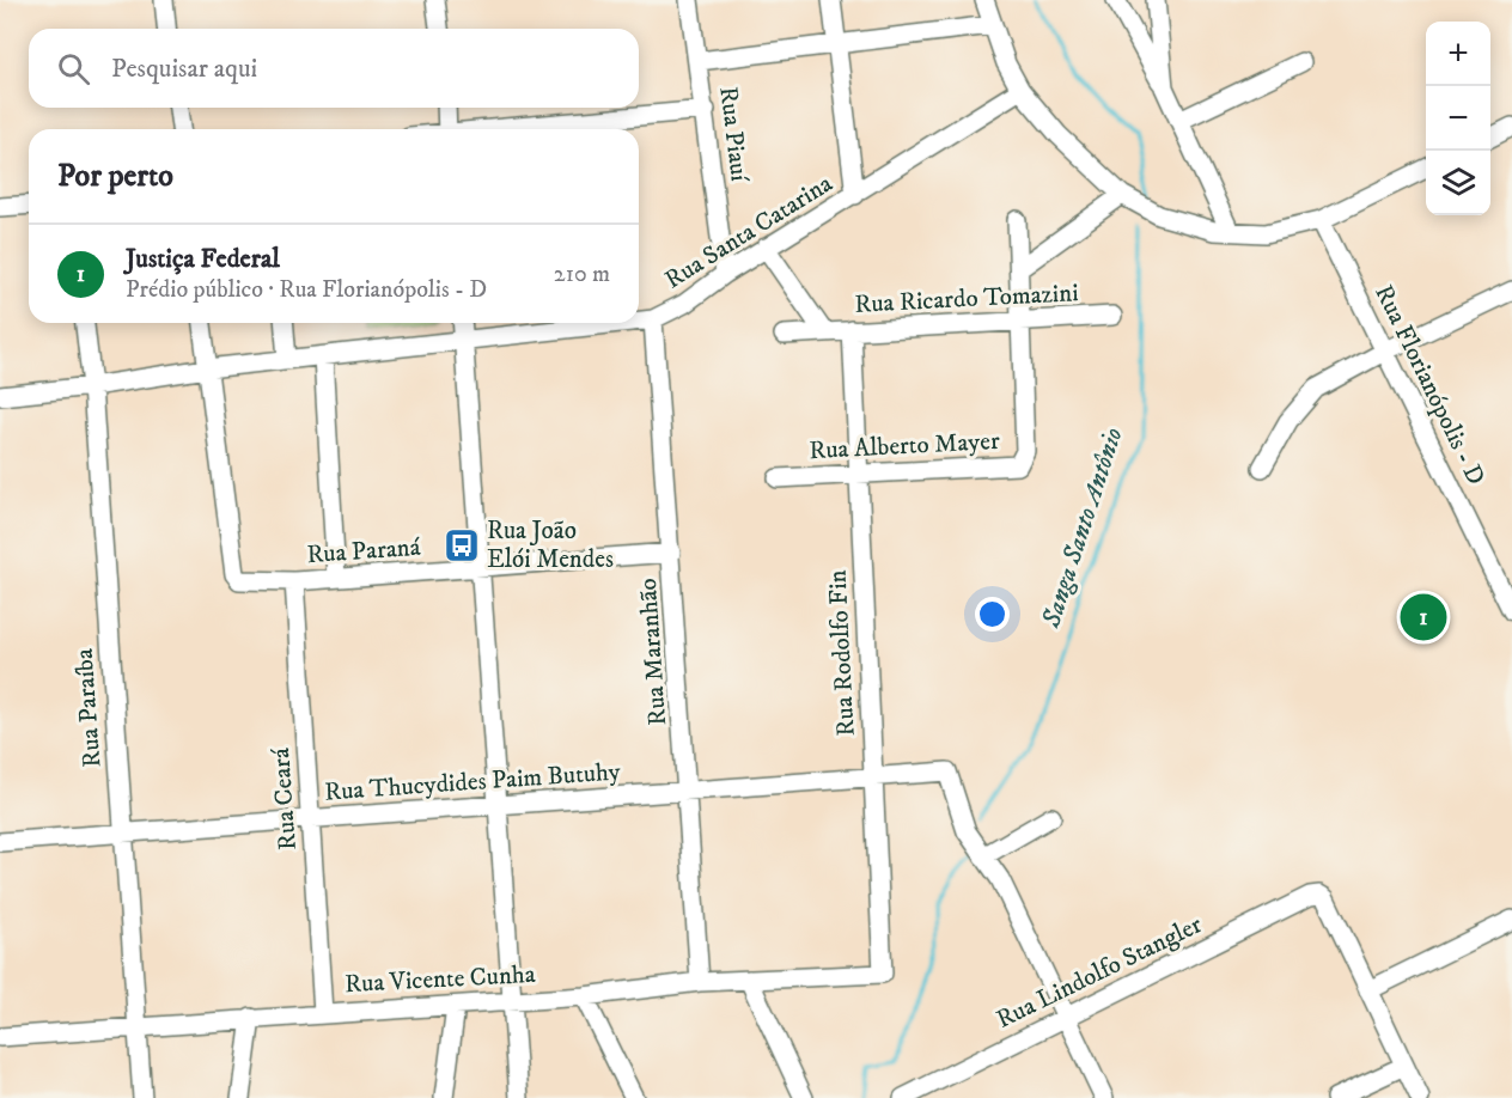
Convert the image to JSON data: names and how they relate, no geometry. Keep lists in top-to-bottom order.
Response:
{
  "streets": {
    "street": [
      "Rua Piauí",
      "Rua Santa Catarina",
      "Rua Ricardo Tomazini",
      "Rua Florianópolis - D",
      "Rua Alberto Mayer",
      "Rua Paraná",
      "Rua Maranhão",
      "Rua Rodolfo Fin",
      "Rua Paraíba",
      "Rua Thucydides Paim Butuhy",
      "Rua Ceará",
      "Rua Lindolfo Stangler",
      "Rua Vicente Cunha"
    ]
  },
  "crossings": [
    ["Rua Piauí", "Rua Santa Catarina"],
    ["Rua Santa Catarina", "Rua Ricardo Tomazini"],
    ["Rua Santa Catarina", "Rua Paraná"],
    ["Rua Santa Catarina", "Rua Maranhão"],
    ["Rua Santa Catarina", "Rua Paraíba"],
    ["Rua Ricardo Tomazini", "Rua Alberto Mayer"],
    ["Rua Ricardo Tomazini", "Rua Rodolfo Fin"],
    ["Rua Alberto Mayer", "Rua Rodolfo Fin"],
    ["Rua Paraná", "Rua Maranhão"],
    ["Rua Paraná", "Rua Ceará"],
    ["Rua Maranhão", "Rua Thucydides Paim Butuhy"],
    ["Rua Maranhão", "Rua Vicente Cunha"],
    ["Rua Rodolfo Fin", "Rua Thucydides Paim Butuhy"],
    ["Rua Rodolfo Fin", "Rua Vicente Cunha"],
    ["Rua Paraíba", "Rua Thucydides Paim Butuhy"],
    ["Rua Paraíba", "Rua Vicente Cunha"],
    ["Rua Thucydides Paim Butuhy", "Rua Ceará"],
    ["Rua Ceará", "Rua Vicente Cunha"]
  ],
  "water": ["Sanga Santo Antônio"],
  "places": {
    "bus stop": ["Rua João Elói Mendes"]
  },
  "page": {
    "map_buttons": ["+", "−"],
    "search": "Pesquisar aqui",
    "heading": "Por perto",
    "list": [
      {
        "mark": "1",
        "name": "Justiça Federal",
        "note": "Prédio público · Rua Florianópolis - D",
        "value": "210 m"
      }
    ],
    "pins": "1"
  }
}
